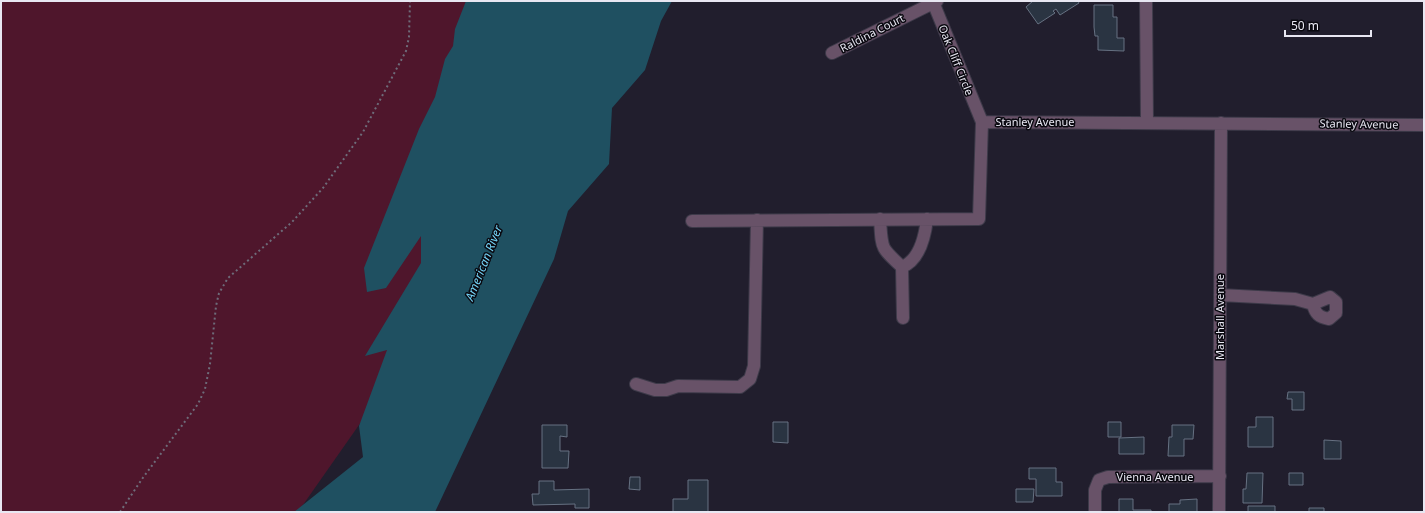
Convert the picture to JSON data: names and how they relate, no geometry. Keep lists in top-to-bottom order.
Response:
{
  "streets": {
    "street": [
      "Raldina Court",
      "Oak Cliff Circle",
      "Stanley Avenue",
      "Marshall Avenue",
      "Vienna Avenue"
    ]
  },
  "crossings": [
    ["Raldina Court", "Oak Cliff Circle"],
    ["Oak Cliff Circle", "Stanley Avenue"],
    ["Stanley Avenue", "Marshall Avenue"],
    ["Marshall Avenue", "Vienna Avenue"]
  ],
  "water": ["American River"],
  "scale_bar": "50 m"
}
